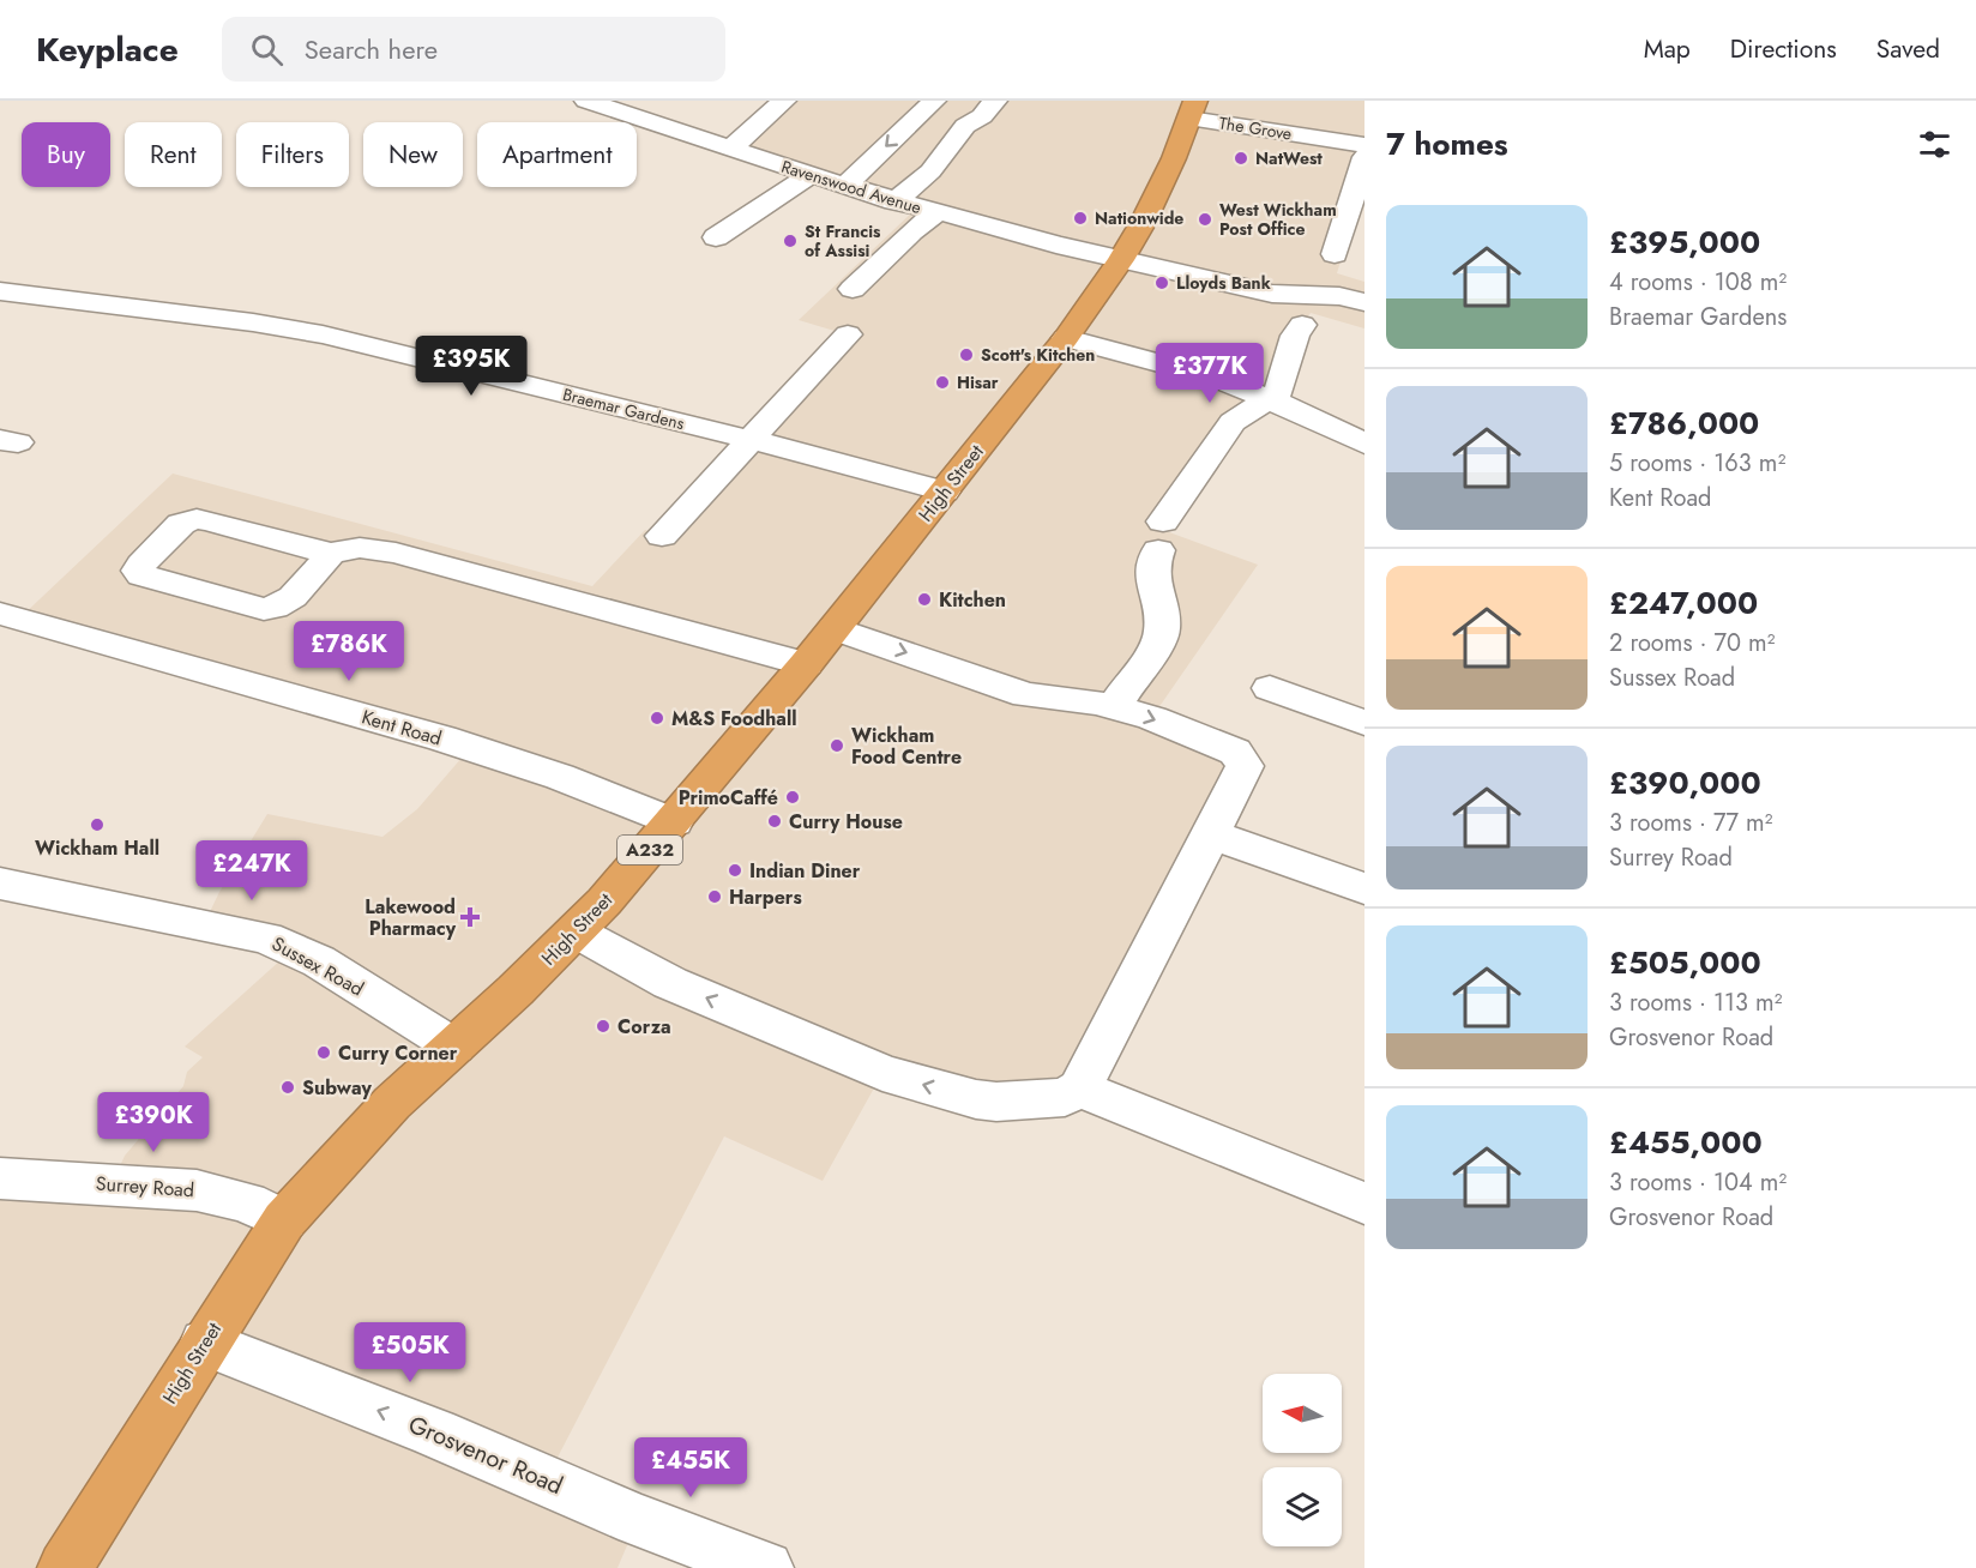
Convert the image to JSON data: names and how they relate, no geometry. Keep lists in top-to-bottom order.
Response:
{
  "streets": {
    "highway": ["High Street", "A232"],
    "street": [
      "The Grove",
      "Ravenswood Avenue",
      "Braemar Gardens",
      "Kent Road",
      "Sussex Road",
      "Surrey Road",
      "Grosvenor Road"
    ]
  },
  "crossings": [
    ["The Grove", "High Street"],
    ["Ravenswood Avenue", "High Street"],
    ["Braemar Gardens", "High Street"],
    ["High Street", "Kent Road"],
    ["High Street", "Sussex Road"],
    ["High Street", "Surrey Road"],
    ["High Street", "Grosvenor Road"]
  ],
  "one_way": ["Grosvenor Road"],
  "places": {
    "other": [
      "NatWest",
      "Nationwide",
      "West Wickham Post Office",
      "St Francis of Assisi",
      "Lloyds Bank",
      "Scott's Kitchen",
      "Hisar",
      "Kitchen",
      "M&S Foodhall",
      "Wickham Food Centre",
      "PrimoCaffé",
      "Curry House",
      "Wickham Hall",
      "Indian Diner",
      "Harpers",
      "Corza",
      "Curry Corner",
      "Subway"
    ],
    "health": ["Lakewood Pharmacy"]
  },
  "north": "left",
  "page": {
    "header": "Keyplace",
    "search": "Search here",
    "nav": ["Map", "Directions", "Saved"],
    "heading": "7 homes",
    "chip": [
      "Buy",
      "Rent",
      "Filters",
      "New",
      "Apartment"
    ],
    "list": [
      {
        "name": "£395,000",
        "note": "4 rooms · 108 m² · Braemar Gardens"
      },
      {
        "name": "£786,000",
        "note": "5 rooms · 163 m² · Kent Road"
      },
      {
        "name": "£247,000",
        "note": "2 rooms · 70 m² · Sussex Road"
      },
      {
        "name": "£390,000",
        "note": "3 rooms · 77 m² · Surrey Road"
      },
      {
        "name": "£505,000",
        "note": "3 rooms · 113 m² · Grosvenor Road"
      },
      {
        "name": "£455,000",
        "note": "3 rooms · 104 m² · Grosvenor Road"
      }
    ],
    "price": [
      "£395K",
      "£377K",
      "£786K",
      "£247K",
      "£390K",
      "£505K",
      "£455K"
    ]
  }
}
